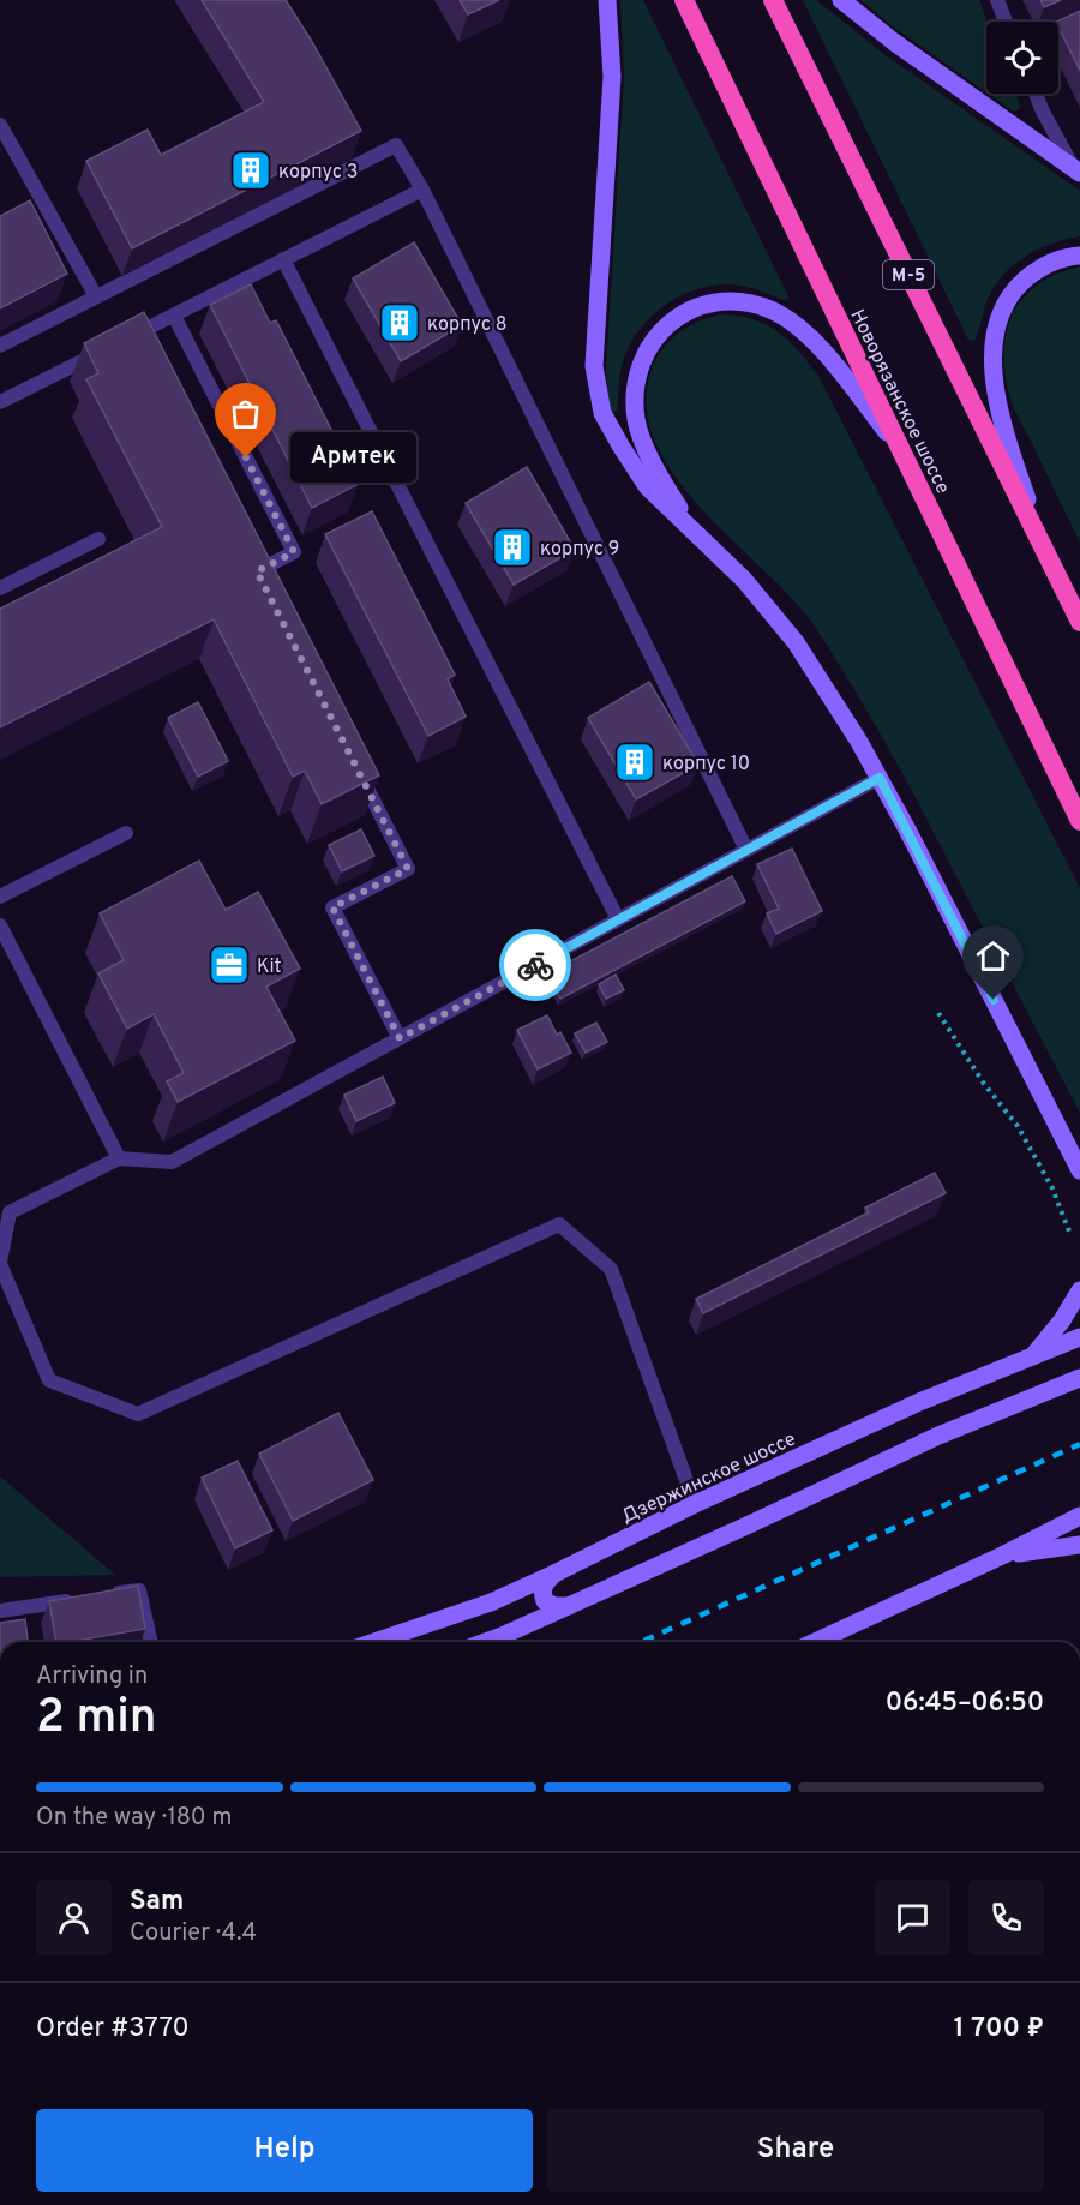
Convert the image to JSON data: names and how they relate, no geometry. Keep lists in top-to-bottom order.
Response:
{
  "streets": {
    "highway": ["М-5", "Новорязанское шоссе"],
    "main road": ["Дзержинское шоссе"]
  },
  "places": {
    "building": [
      "корпус 3",
      "корпус 8",
      "корпус 9",
      "корпус 10"
    ],
    "other": ["Армтек"],
    "office": ["Kit"]
  },
  "page": {
    "bubble": "Армтек",
    "heading": ["2 min", "Arriving in", "06:45–06:50"],
    "panel": [
      "Sam",
      "Courier · 4.4",
      "Order #3770",
      "1 700 ₽"
    ],
    "bar": "On the way · 180 m",
    "buttons": ["Help", "Share"]
  }
}
